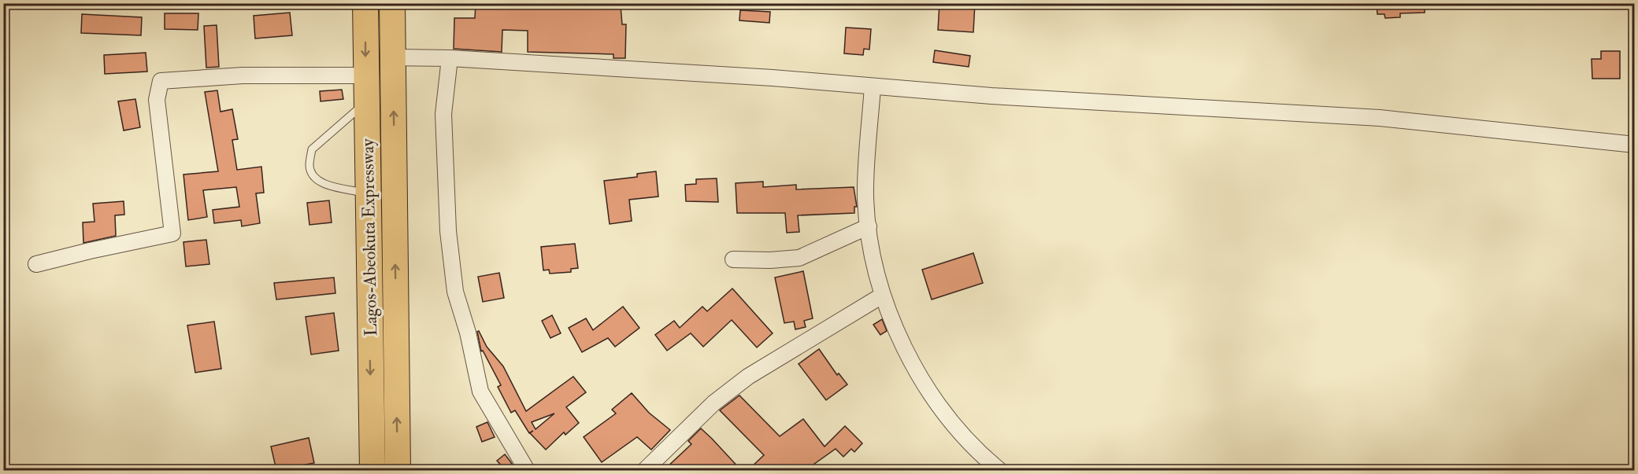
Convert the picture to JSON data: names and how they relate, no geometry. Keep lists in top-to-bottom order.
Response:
{
  "streets": {
    "highway": ["Lagos-Abeokuta Expressway"]
  }
}
